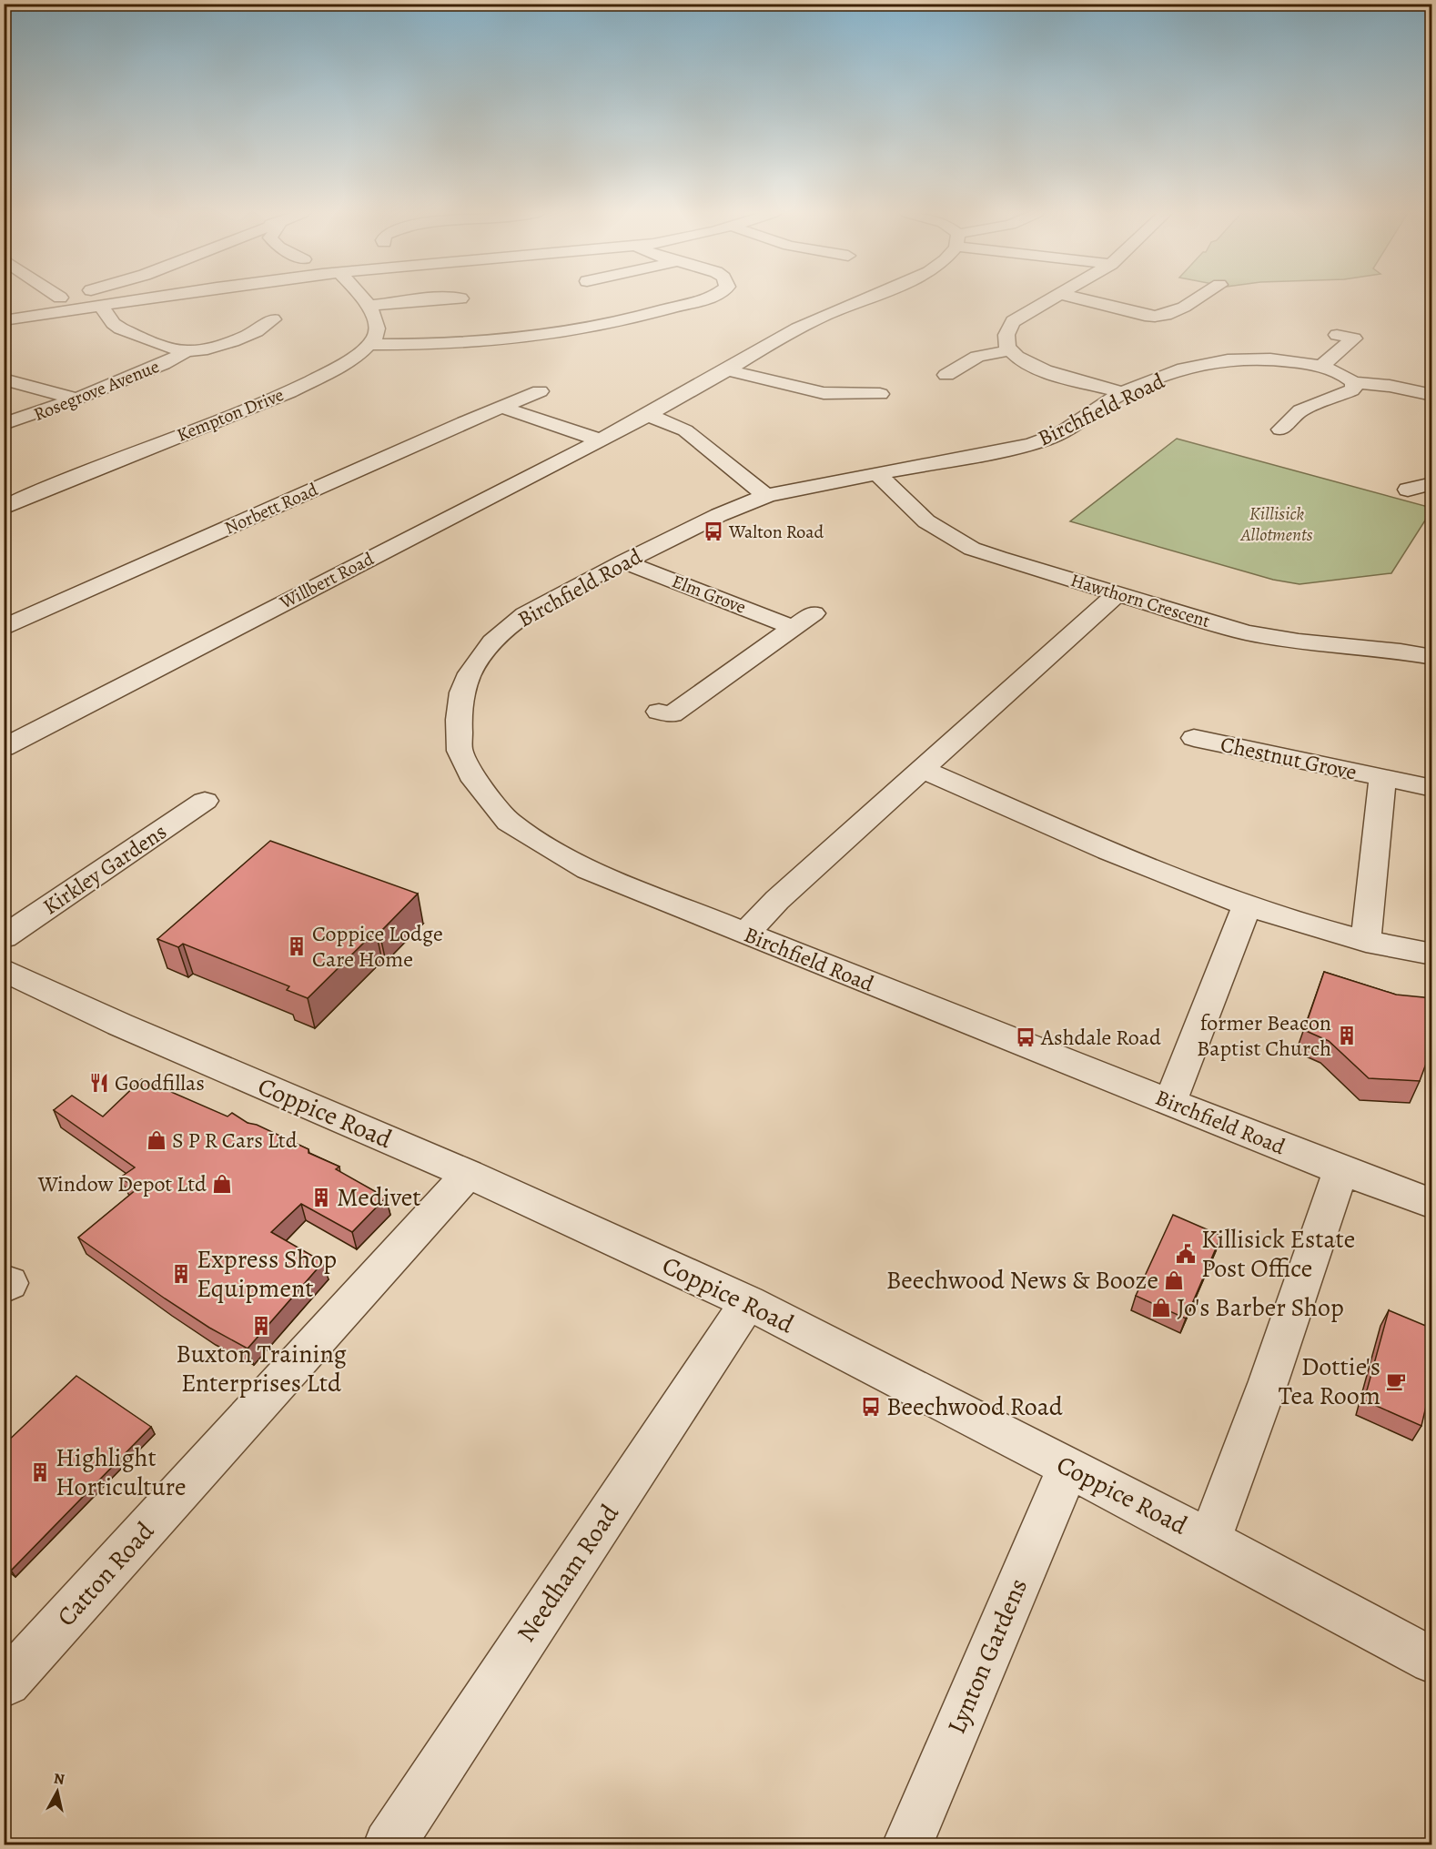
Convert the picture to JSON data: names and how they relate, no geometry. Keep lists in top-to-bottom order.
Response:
{
  "streets": {
    "street": [
      "Rosegrove Avenue",
      "Birchfield Road",
      "Kempton Drive",
      "Norbett Road",
      "Willbert Road",
      "Elm Grove",
      "Hawthorn Crescent",
      "Chestnut Grove",
      "Kirkley Gardens",
      "Coppice Road",
      "Needham Road",
      "Catton Road",
      "Lynton Gardens"
    ]
  },
  "crossings": [
    ["Birchfield Road", "Elm Grove"],
    ["Birchfield Road", "Hawthorn Crescent"],
    ["Kirkley Gardens", "Coppice Road"],
    ["Coppice Road", "Needham Road"],
    ["Coppice Road", "Catton Road"],
    ["Coppice Road", "Lynton Gardens"]
  ],
  "parks": ["Killisick Allotments"],
  "places": {
    "bus stop": ["Walton Road", "Ashdale Road", "Beechwood Road"],
    "building": [
      "Coppice Lodge Care Home",
      "former Beacon Baptist Church",
      "Medivet",
      "Express Shop Equipment",
      "Buxton Training Enterprises Ltd",
      "Highlight Horticulture"
    ],
    "restaurant": ["Goodfillas"],
    "shop": [
      "S P R Cars Ltd",
      "Window Depot Ltd",
      "Beechwood News & Booze",
      "Jo's Barber Shop"
    ],
    "public building": ["Killisick Estate Post Office"],
    "cafe": ["Dottie's Tea Room"]
  },
  "north": "top"
}
